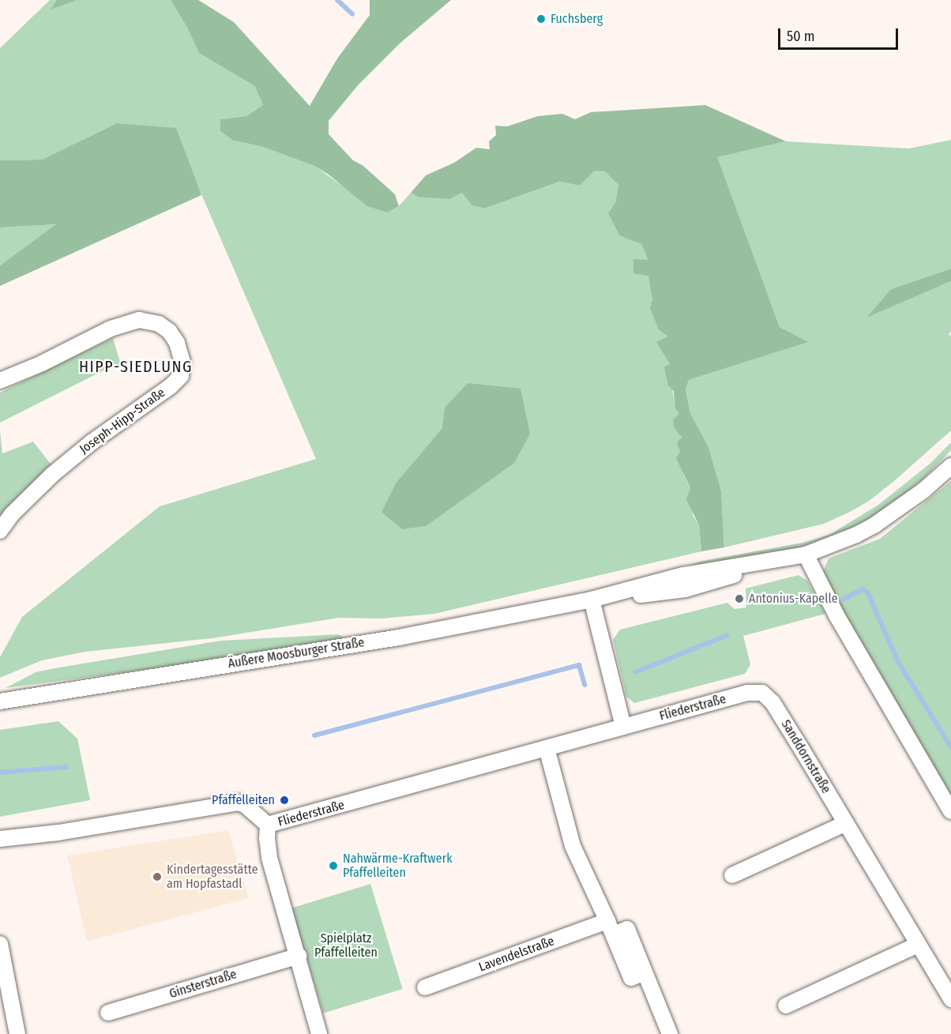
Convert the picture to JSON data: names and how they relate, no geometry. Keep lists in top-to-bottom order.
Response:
{
  "streets": {
    "street": [
      "Joseph-Hipp-Straße",
      "Äußere Moosburger Straße",
      "Fliederstraße",
      "Sanddornstraße",
      "Lavendelstraße",
      "Ginsterstraße"
    ]
  },
  "crossings": [
    ["Fliederstraße", "Sanddornstraße"]
  ],
  "districts": ["HIPP-SIEDLUNG"],
  "parks": ["Spielplatz Pfaffelleiten"],
  "places": [
    "Fuchsberg",
    "Antonius-Kapelle",
    "Pfaffelleiten",
    "Nahwärme-Kraftwerk Pfaffelleiten",
    "Kindertagesstätte am Hopfastadl"
  ],
  "scale_bar": "50 m"
}
